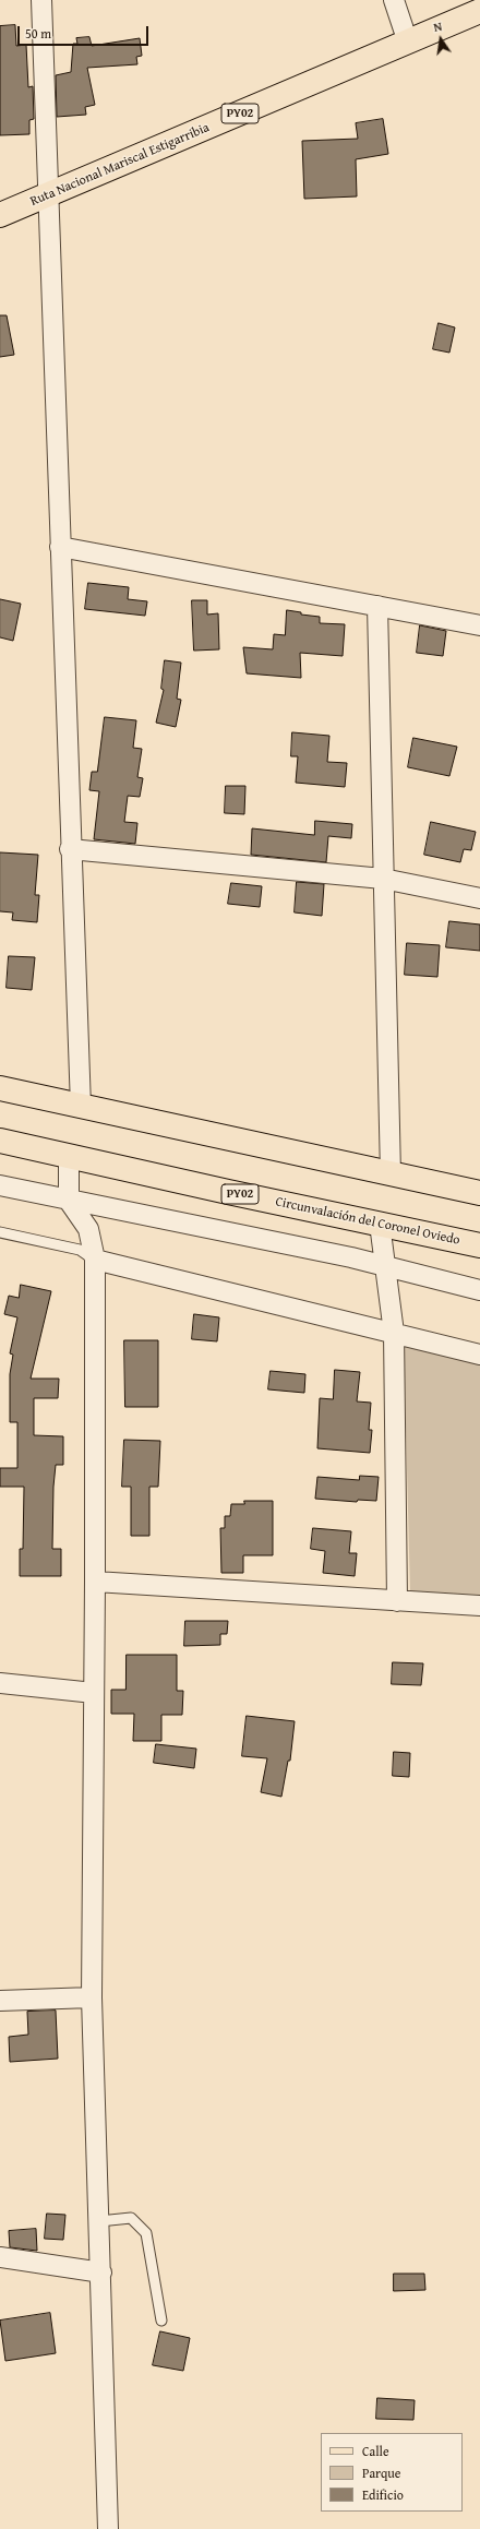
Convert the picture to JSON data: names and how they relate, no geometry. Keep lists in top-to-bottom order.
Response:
{
  "streets": {
    "main road": ["PY02", "Ruta Nacional Mariscal Estigarribia", "Circunvalación del Coronel Oviedo"]
  },
  "legend": ["Calle", "Parque", "Edificio"],
  "scale_bar": "50 m",
  "north": "top"
}
